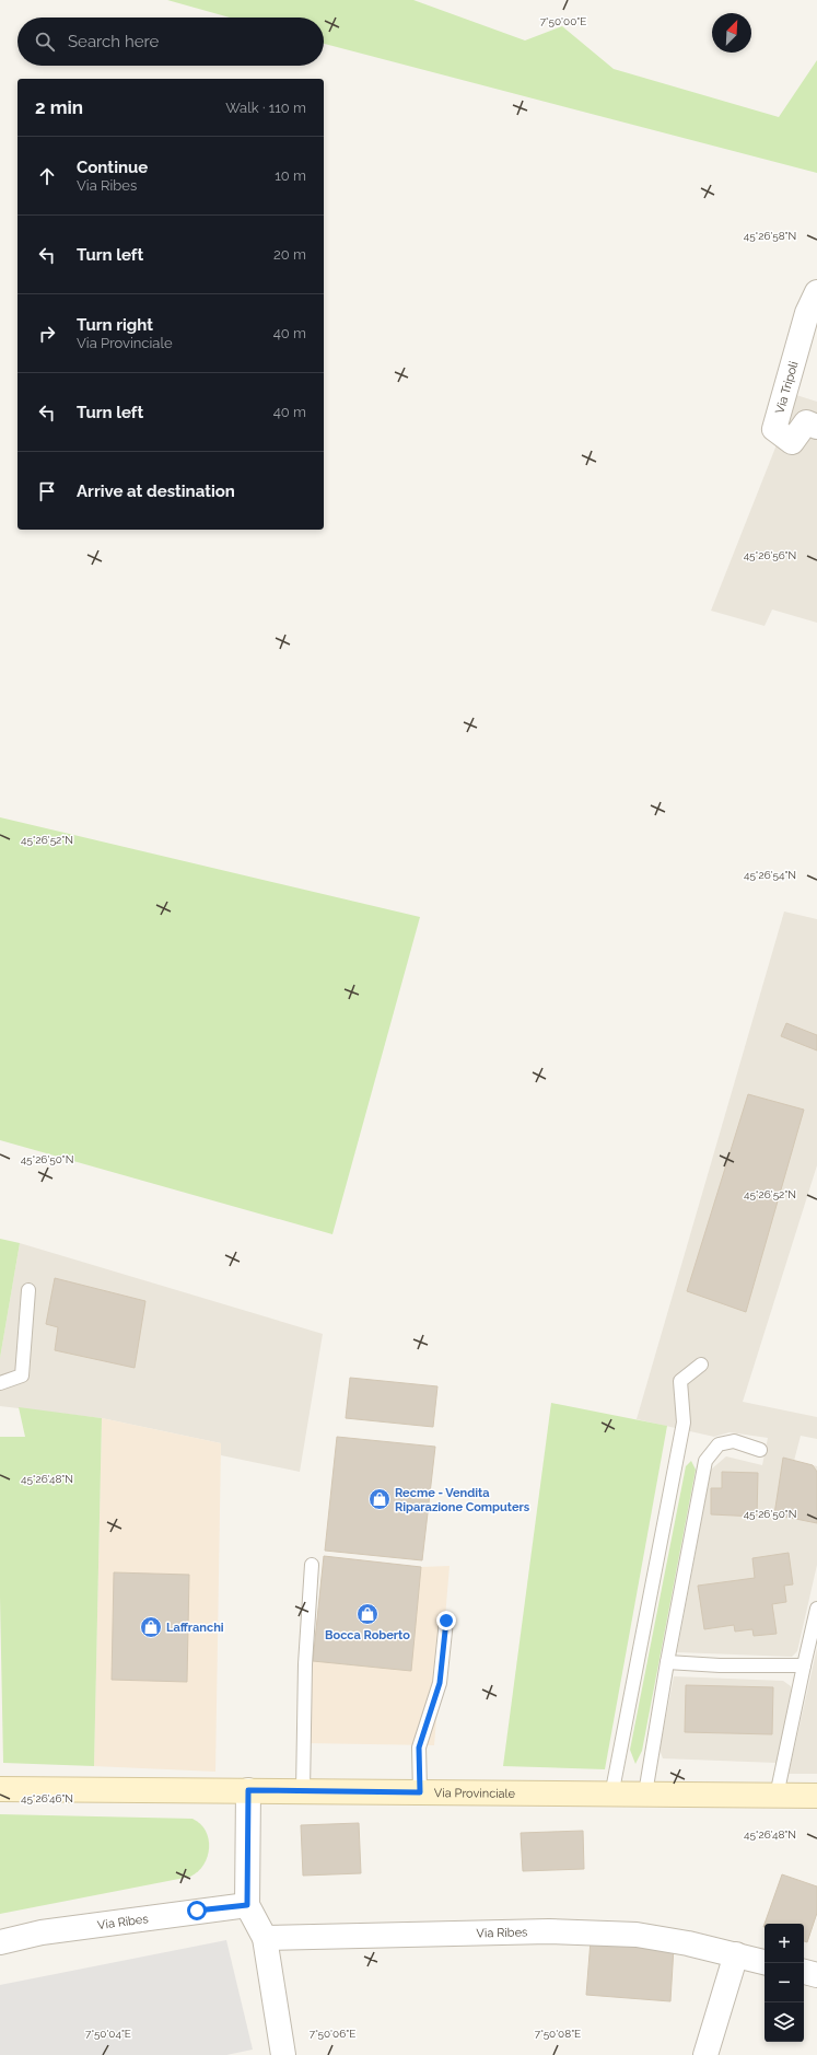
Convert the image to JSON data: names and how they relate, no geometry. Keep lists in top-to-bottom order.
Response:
{
  "streets": {
    "main road": ["Via Provinciale"],
    "street": ["Via Tripoli", "Via Ribes"]
  },
  "places": {
    "shop": ["Recme - Vendita Riparazione Computers", "Bocca Roberto", "Laffranchi"]
  },
  "north": "top right",
  "page": {
    "search": "Search here",
    "heading": ["2 min", "Walk · 110 m"],
    "list": [
      ["Continue", "Via Ribes", "10 m"],
      ["Turn left", "20 m"],
      ["Turn right", "Via Provinciale", "40 m"],
      ["Turn left", "40 m"],
      "Arrive at destination"
    ],
    "map_buttons": ["+", "−"]
  },
  "coordinates": [
    "7°50'00\"E",
    "45°26'58\"N",
    "45°26'56\"N",
    "45°26'52\"N",
    "45°26'54\"N",
    "45°26'50\"N",
    "45°26'48\"N",
    "45°26'46\"N",
    "7°50'04\"E",
    "7°50'06\"E",
    "7°50'08\"E"
  ]
}
